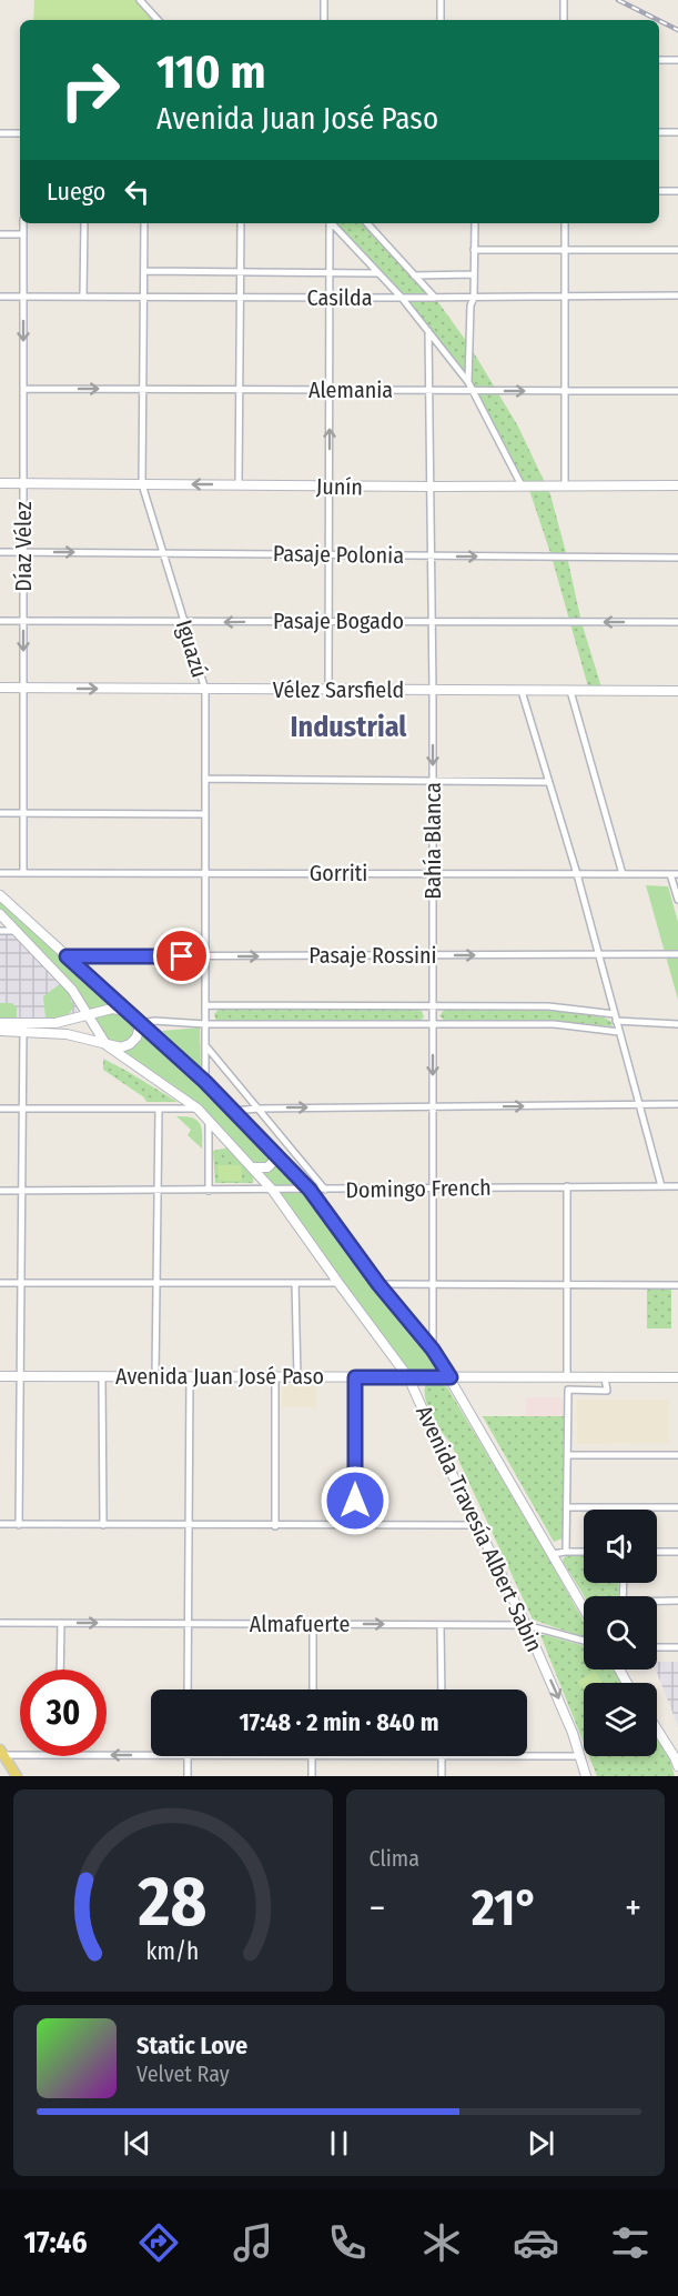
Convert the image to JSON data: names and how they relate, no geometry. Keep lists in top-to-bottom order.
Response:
{
  "streets": {
    "main road": [
      "Junín",
      "Vélez Sarsfield",
      "Avenida Juan José Paso",
      "Avenida Travesía Albert Sabin"
    ],
    "street": [
      "Casilda",
      "Alemania",
      "Díaz Vélez",
      "Pasaje Polonia",
      "Pasaje Bogado",
      "Iguazú",
      "Bahía Blanca",
      "Gorriti",
      "Pasaje Rossini",
      "Domingo French",
      "Almafuerte"
    ]
  },
  "crossings": [
    ["Casilda", "Díaz Vélez"],
    ["Casilda", "Iguazú"],
    ["Alemania", "Díaz Vélez"],
    ["Alemania", "Iguazú"],
    ["Alemania", "Bahía Blanca"],
    ["Junín", "Díaz Vélez"],
    ["Junín", "Iguazú"],
    ["Junín", "Bahía Blanca"],
    ["Díaz Vélez", "Pasaje Polonia"],
    ["Díaz Vélez", "Pasaje Bogado"],
    ["Díaz Vélez", "Vélez Sarsfield"],
    ["Díaz Vélez", "Gorriti"],
    ["Pasaje Polonia", "Iguazú"],
    ["Pasaje Polonia", "Bahía Blanca"],
    ["Pasaje Bogado", "Iguazú"],
    ["Pasaje Bogado", "Bahía Blanca"],
    ["Iguazú", "Vélez Sarsfield"],
    ["Iguazú", "Gorriti"],
    ["Iguazú", "Pasaje Rossini"],
    ["Iguazú", "Avenida Travesía Albert Sabin"],
    ["Vélez Sarsfield", "Bahía Blanca"],
    ["Bahía Blanca", "Gorriti"],
    ["Bahía Blanca", "Pasaje Rossini"],
    ["Bahía Blanca", "Domingo French"],
    ["Bahía Blanca", "Avenida Travesía Albert Sabin"],
    ["Pasaje Rossini", "Avenida Travesía Albert Sabin"],
    ["Domingo French", "Avenida Travesía Albert Sabin"],
    ["Avenida Juan José Paso", "Avenida Travesía Albert Sabin"],
    ["Avenida Travesía Albert Sabin", "Almafuerte"]
  ],
  "one_way": ["Pasaje Polonia", "Pasaje Bogado", "Almafuerte"],
  "districts": ["Industrial"],
  "page": {
    "turn": ["110 m", "Avenida Juan José Paso"],
    "then": "Luego",
    "limit": "30",
    "trip": "17:48 · 2 min · 840 m",
    "tile": "Clima",
    "heat": ["−", "21°", "+"],
    "song": ["Static Love", "Velvet Ray"],
    "tabs": "17:46",
    "gauge": ["28", "km/h"]
  }
}
